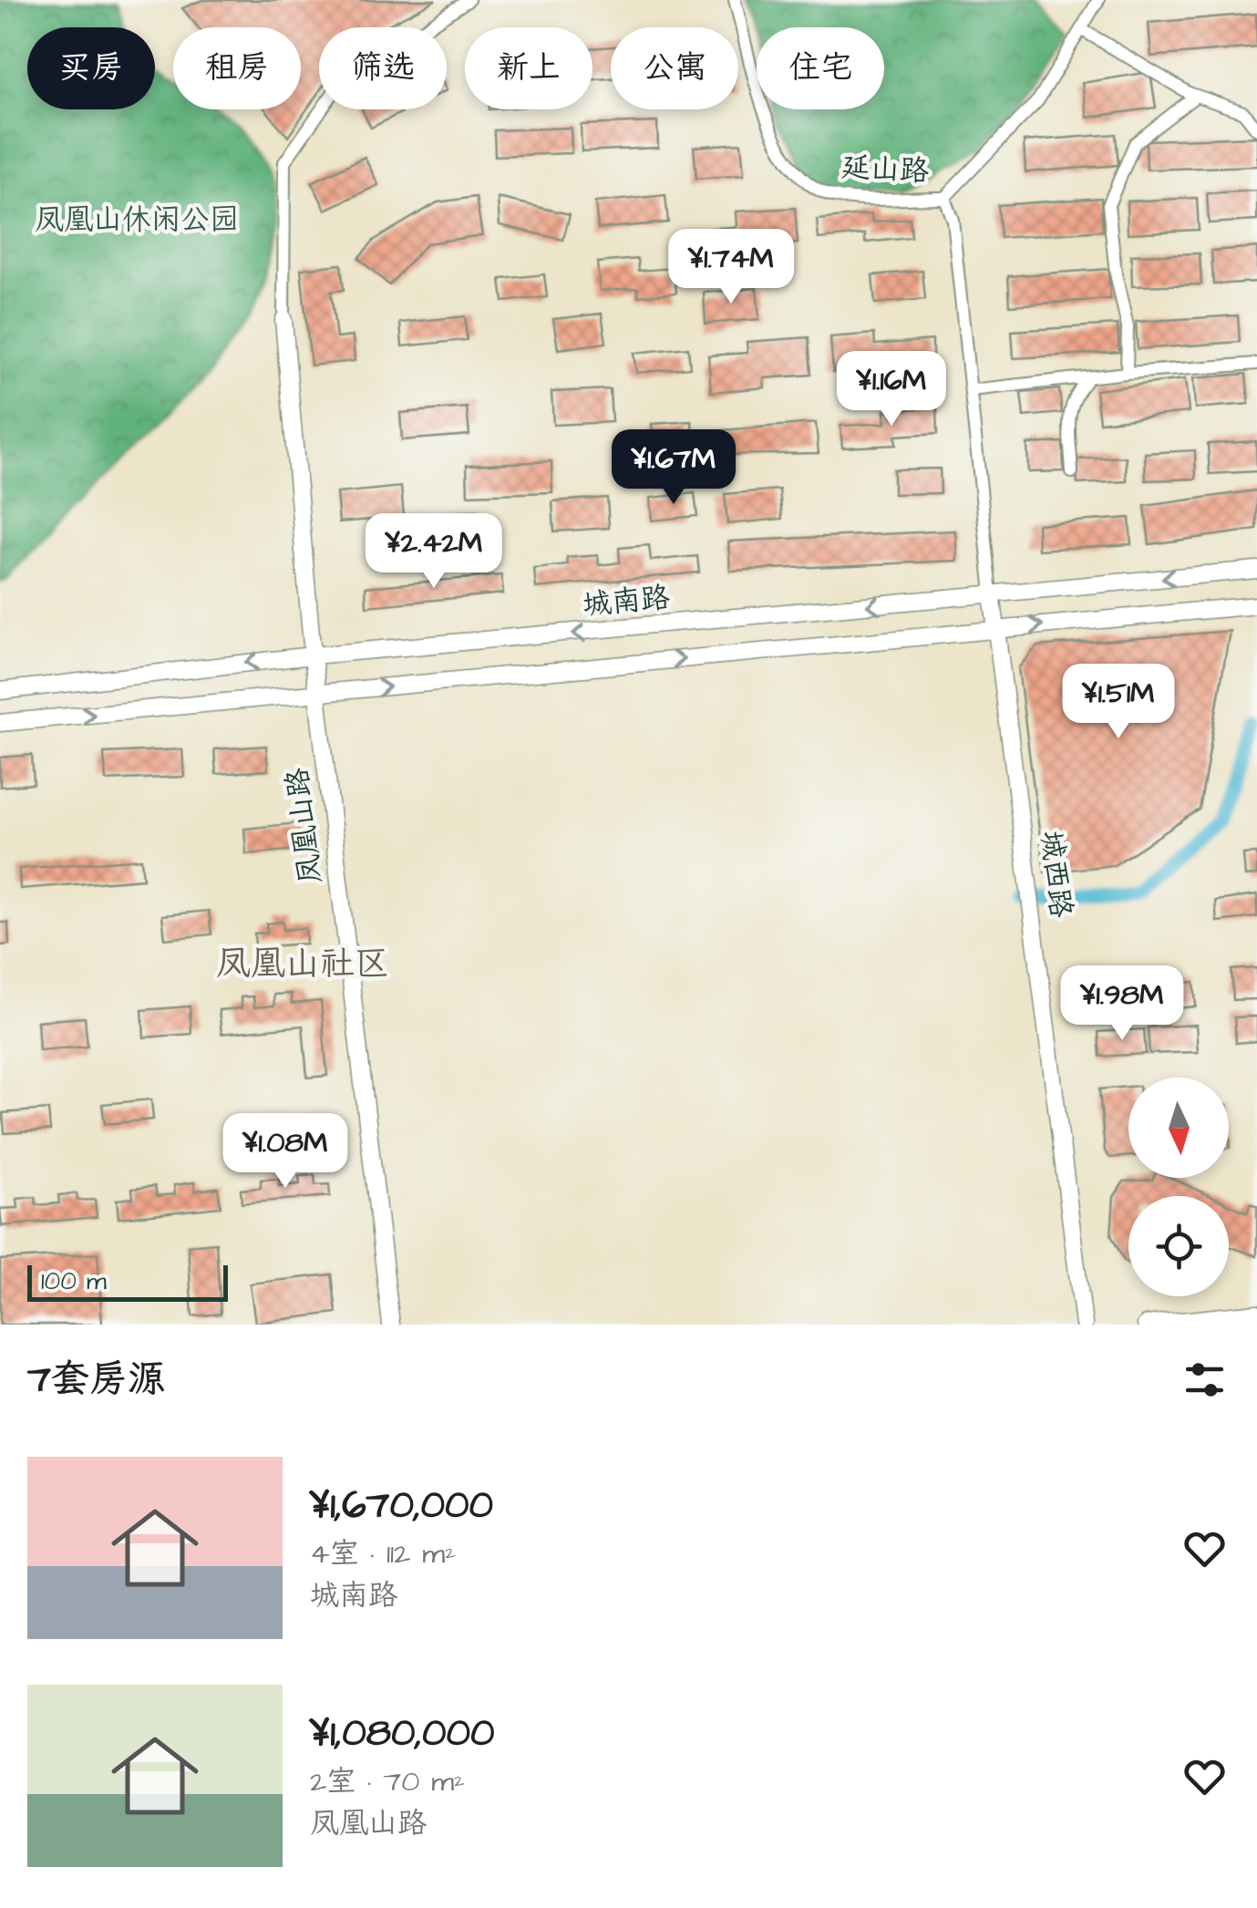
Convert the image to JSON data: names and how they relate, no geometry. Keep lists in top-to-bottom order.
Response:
{
  "streets": {
    "main road": ["城南路", "凤凰山路", "城西路"],
    "street": ["延山路"]
  },
  "crossings": [
    ["城南路", "凤凰山路"],
    ["城南路", "城西路"]
  ],
  "districts": ["凤凰山社区"],
  "parks": ["凤凰山休闲公园"],
  "scale_bar": "100 m",
  "north": "bottom",
  "page": {
    "chip": [
      "买房",
      "租房",
      "筛选",
      "新上",
      "公寓",
      "住宅"
    ],
    "price": [
      "¥1.74M",
      "¥1.16M",
      "¥1.67M",
      "¥2.42M",
      "¥1.51M",
      "¥1.98M",
      "¥1.08M"
    ],
    "scale": "100 m",
    "heading": "7套房源",
    "list": [
      {
        "name": "¥1,670,000",
        "note": "4室 · 112 m² · 城南路"
      },
      {
        "name": "¥1,080,000",
        "note": "2室 · 70 m² · 凤凰山路"
      }
    ]
  }
}
